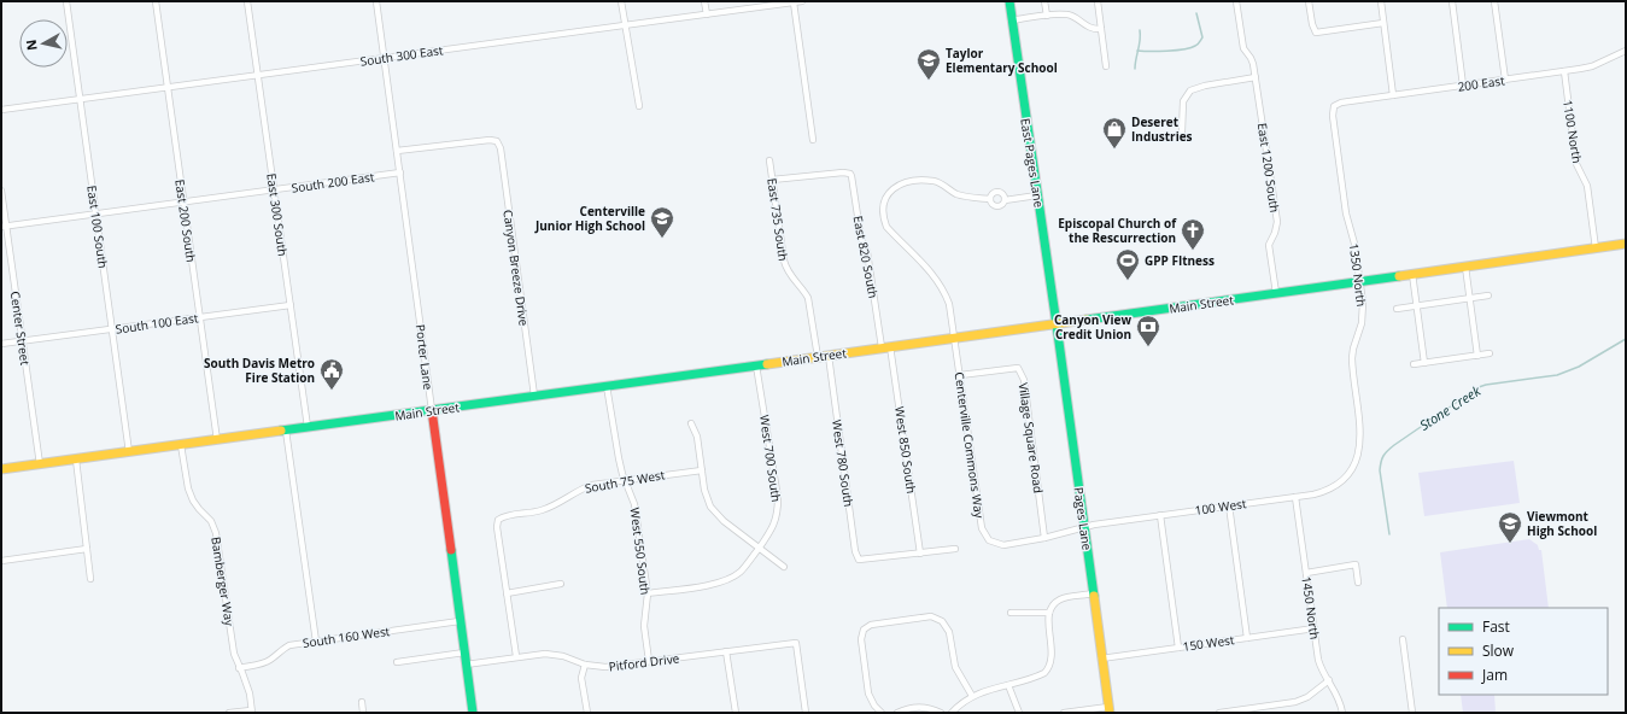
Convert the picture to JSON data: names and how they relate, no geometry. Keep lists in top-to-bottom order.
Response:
{
  "streets": {
    "main road": [
      "East Pages Lane",
      "Main Street",
      "Porter Lane",
      "Pages Lane"
    ],
    "street": [
      "South 300 East",
      "200 East",
      "1100 North",
      "East 1200 South",
      "South 200 East",
      "East 300 South",
      "East 735 South",
      "East 200 South",
      "East 100 South",
      "East 820 South",
      "Canyon Breeze Drive",
      "1350 North",
      "South 100 East",
      "Center Street",
      "Village Square Road",
      "Centerville Commons Way",
      "West 850 South",
      "West 700 South",
      "West 780 South",
      "South 75 West",
      "100 West",
      "West 550 South",
      "Bamberger Way",
      "1450 North",
      "South 160 West",
      "150 West",
      "Pitford Drive"
    ]
  },
  "crossings": [
    ["South 300 East", "East 300 South"],
    ["South 300 East", "East 200 South"],
    ["South 300 East", "East 100 South"],
    ["South 300 East", "Porter Lane"],
    ["200 East", "1100 North"],
    ["200 East", "1350 North"],
    ["1100 North", "Main Street"],
    ["East Pages Lane", "Main Street"],
    ["East Pages Lane", "Pages Lane"],
    ["East 1200 South", "Main Street"],
    ["South 200 East", "East 300 South"],
    ["South 200 East", "East 200 South"],
    ["South 200 East", "East 100 South"],
    ["South 200 East", "Center Street"],
    ["South 200 East", "Porter Lane"],
    ["East 300 South", "Main Street"],
    ["East 300 South", "South 100 East"],
    ["East 735 South", "East 820 South"],
    ["East 735 South", "Main Street"],
    ["East 200 South", "Main Street"],
    ["East 200 South", "South 100 East"],
    ["East 100 South", "Main Street"],
    ["East 100 South", "South 100 East"],
    ["East 820 South", "Main Street"],
    ["East 820 South", "West 850 South"],
    ["Canyon Breeze Drive", "Main Street"],
    ["Canyon Breeze Drive", "Porter Lane"],
    ["1350 North", "Main Street"],
    ["1350 North", "100 West"],
    ["Main Street", "Center Street"],
    ["Main Street", "Porter Lane"],
    ["Main Street", "Centerville Commons Way"],
    ["Main Street", "West 850 South"],
    ["Main Street", "West 700 South"],
    ["Main Street", "West 780 South"],
    ["Main Street", "Pages Lane"],
    ["Main Street", "West 550 South"],
    ["Main Street", "Bamberger Way"],
    ["South 100 East", "Center Street"],
    ["Porter Lane", "South 160 West"],
    ["Porter Lane", "Pitford Drive"],
    ["Village Square Road", "Centerville Commons Way"],
    ["Centerville Commons Way", "100 West"],
    ["Centerville Commons Way", "Pages Lane"],
    ["West 850 South", "West 780 South"],
    ["West 700 South", "West 550 South"],
    ["South 75 West", "West 550 South"],
    ["100 West", "Pages Lane"],
    ["100 West", "1450 North"],
    ["Pages Lane", "150 West"],
    ["West 550 South", "Pitford Drive"],
    ["Bamberger Way", "South 160 West"],
    ["1450 North", "150 West"]
  ],
  "water": ["Stone Creek"],
  "places": {
    "school or university": ["Taylor Elementary School", "Centerville Junior High School", "Viewmont High School"],
    "shop": ["Deseret Industries"],
    "church": ["Episcopal Church of the Rescurrection"],
    "sports": ["GPP FItness"],
    "bank": ["Canyon View Credit Union"],
    "public building": ["South Davis Metro Fire Station"]
  },
  "legend": ["Fast", "Slow", "Jam"],
  "north": "left"
}
